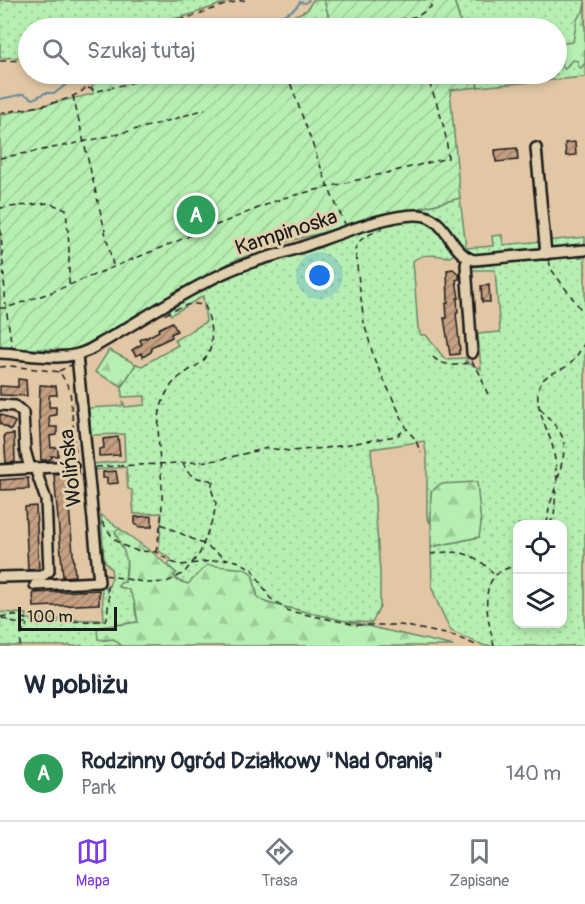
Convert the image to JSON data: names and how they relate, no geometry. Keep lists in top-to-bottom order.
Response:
{
  "streets": {
    "street": ["Kampinoska", "Wolińska"]
  },
  "crossings": [
    ["Kampinoska", "Wolińska"]
  ],
  "scale_bar": "100 m",
  "page": {
    "search": "Szukaj tutaj",
    "pins": "A",
    "scale": "100 m",
    "heading": "W pobliżu",
    "list": [
      {
        "mark": "A",
        "name": "Rodzinny Ogród Działkowy \"Nad Oranią\"",
        "note": "Park",
        "value": "140 m"
      }
    ],
    "nav": ["Mapa", "Trasa", "Zapisane"]
  }
}
